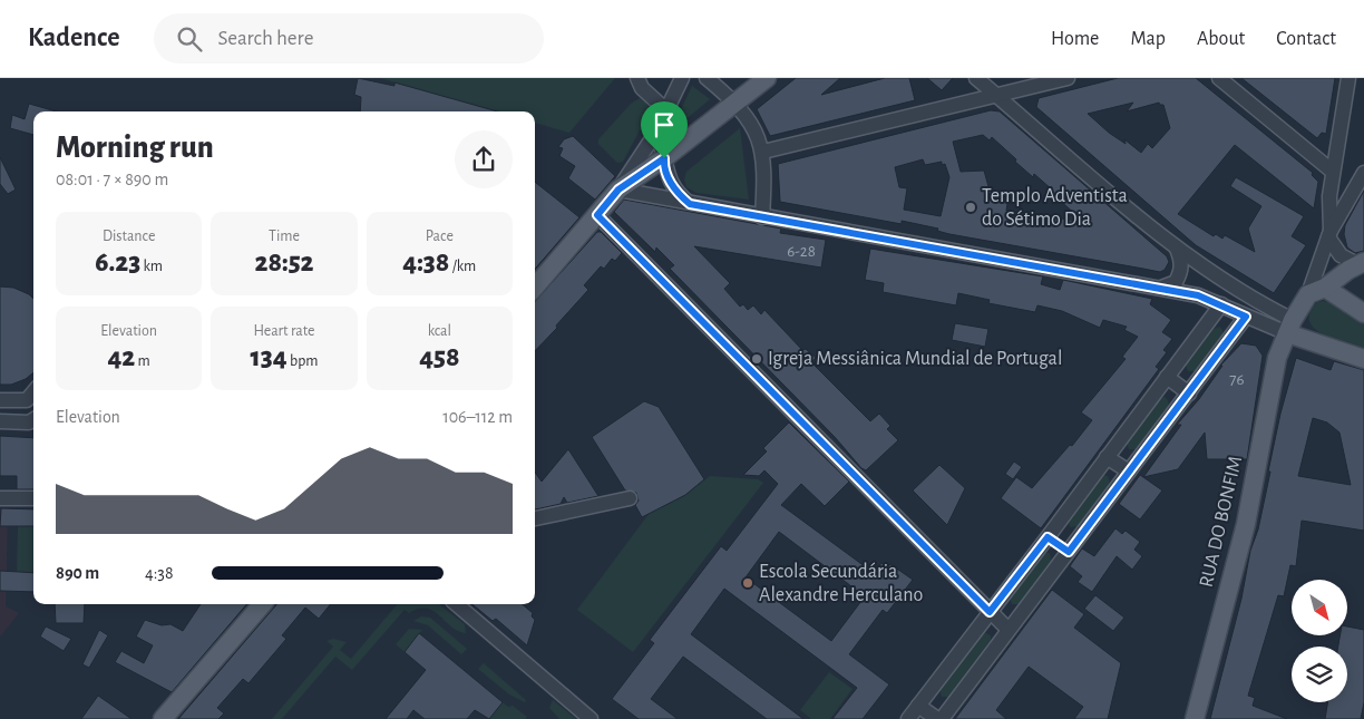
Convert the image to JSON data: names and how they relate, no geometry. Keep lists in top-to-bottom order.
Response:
{
  "streets": {
    "main road": ["RUA DO BONFIM"]
  },
  "places": ["Templo Adventista do Sétimo Dia", "Igreja Messiânica Mundial de Portugal", "Escola Secundária Alexandre Herculano"],
  "house_numbers": ["6-28", "76"],
  "north": "bottom right",
  "page": {
    "header": "Kadence",
    "search": "Search here",
    "nav": [
      "Home",
      "Map",
      "About",
      "Contact"
    ],
    "heading": ["Morning run", "08:01 · 7 × 890 m"],
    "stats": [
      ["Distance", "6.23 km"],
      ["Time", "28:52"],
      ["Pace", "4:38 /km"],
      ["Elevation", "42 m"],
      ["Heart rate", "134 bpm"],
      ["kcal", "458"]
    ],
    "chart": ["Elevation", "106–112 m"],
    "list": [
      {
        "name": "890 m",
        "note": "4:38"
      }
    ]
  }
}
